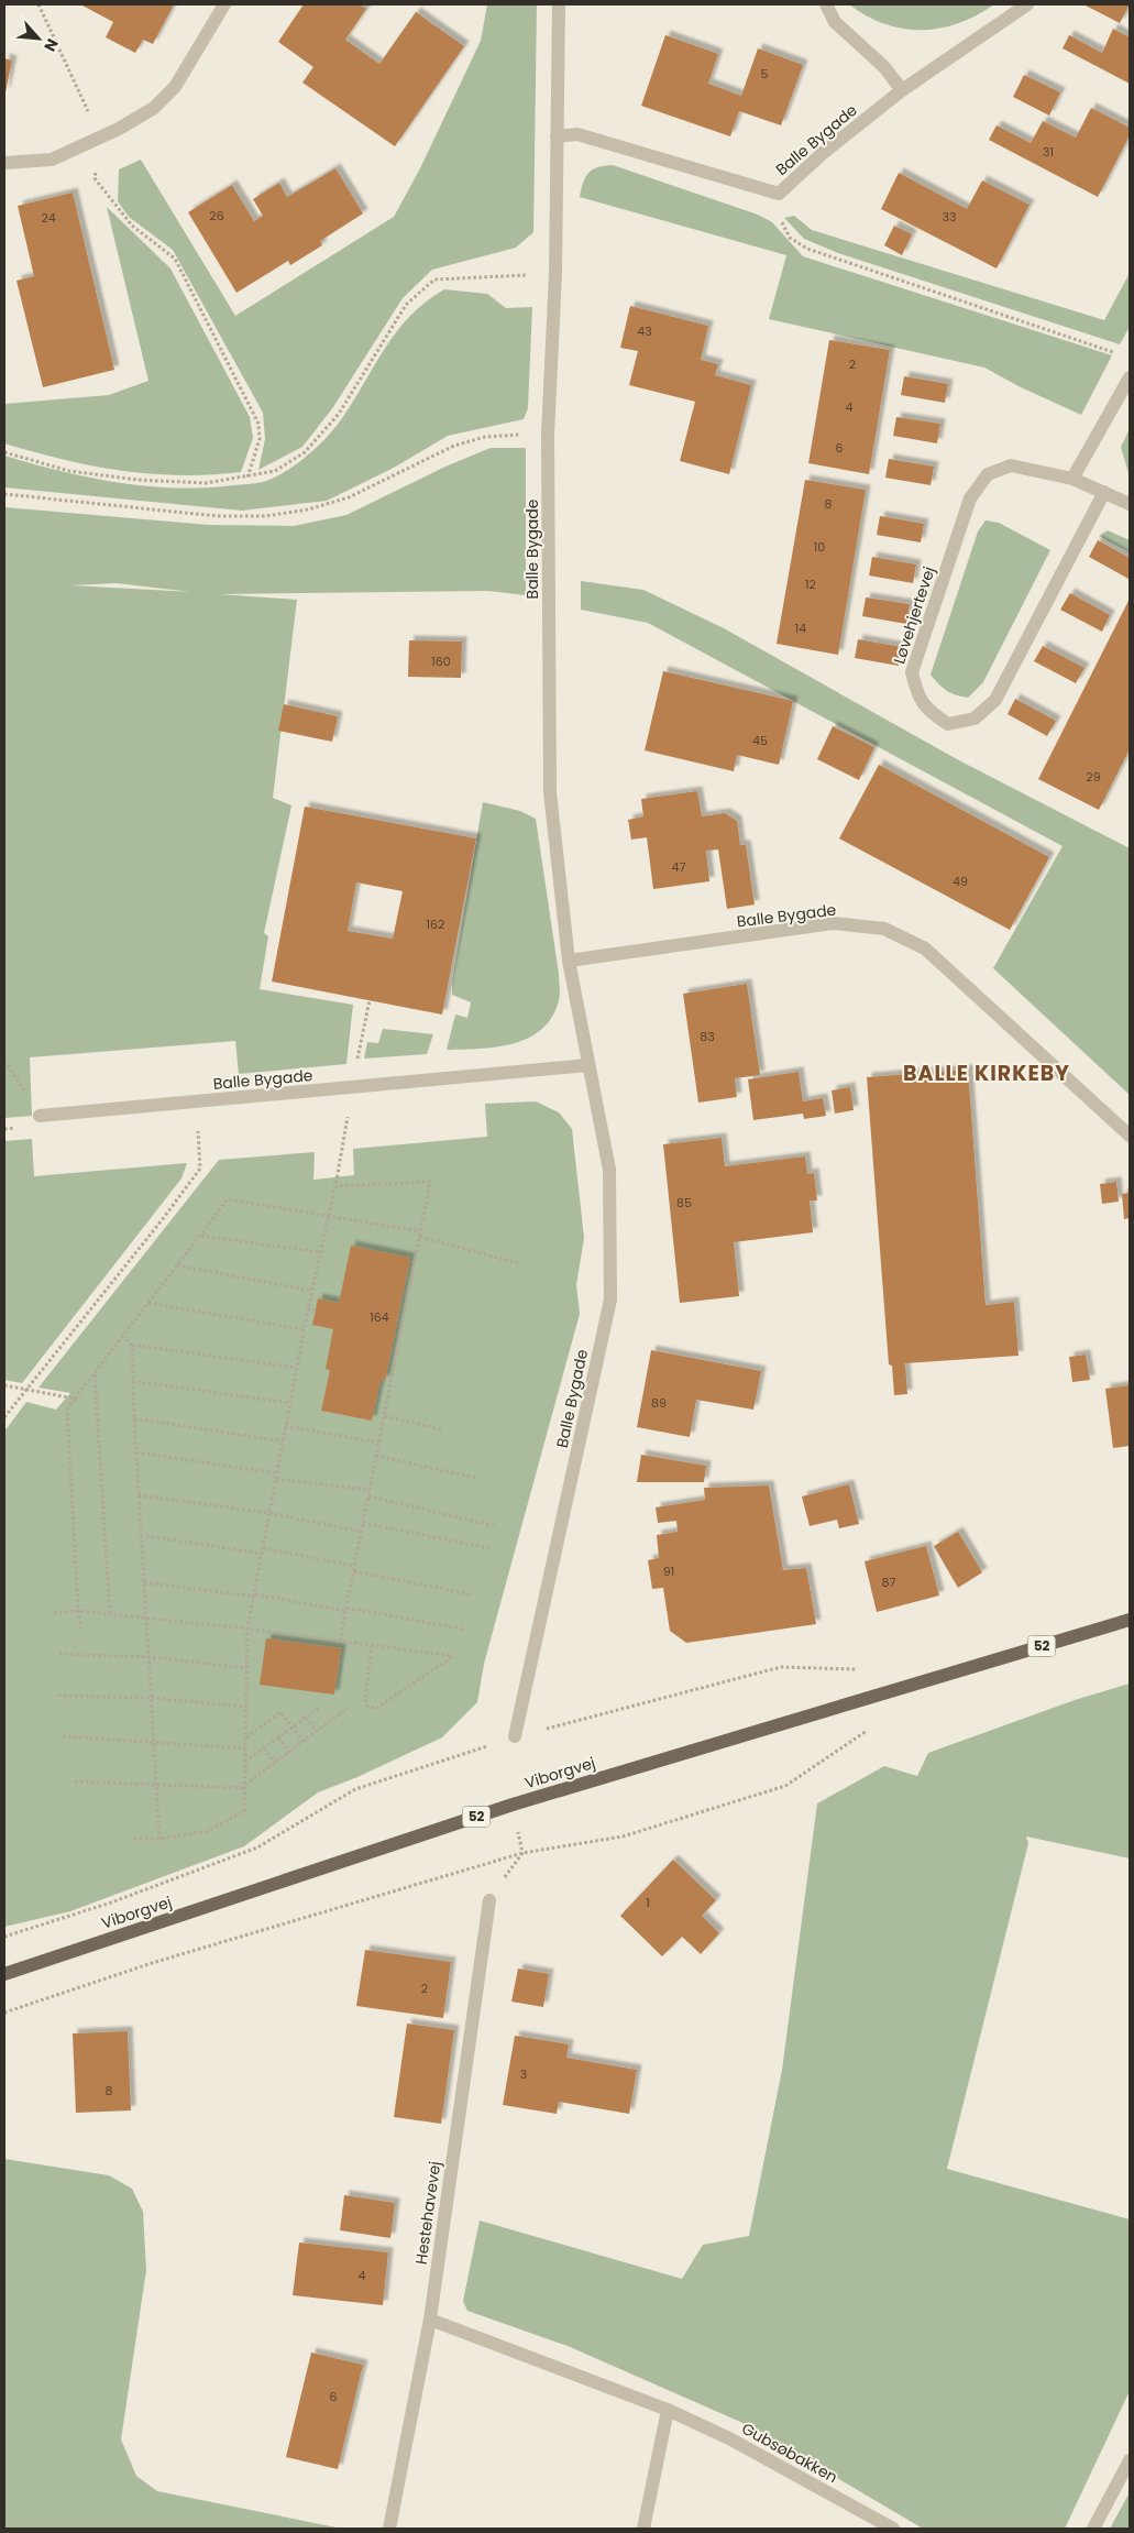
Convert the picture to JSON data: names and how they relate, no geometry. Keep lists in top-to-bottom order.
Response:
{
  "streets": {
    "main road": ["52", "Viborgvej"],
    "street": [
      "Balle Bygade",
      "Løvehjertevej",
      "Hestehavevej",
      "Gubsøbakken"
    ]
  },
  "crossings": [
    ["Hestehavevej", "Gubsøbakken"]
  ],
  "districts": ["BALLE KIRKEBY"],
  "house_numbers": [
    "5",
    "31",
    "26",
    "33",
    "24",
    "43",
    "2",
    "4",
    "6",
    "8",
    "10",
    "12",
    "14",
    "160",
    "45",
    "29",
    "47",
    "49",
    "162",
    "83",
    "85",
    "164",
    "89",
    "91",
    "87",
    "1",
    "2",
    "3",
    "8",
    "4",
    "6"
  ],
  "north": "bottom right"
}
